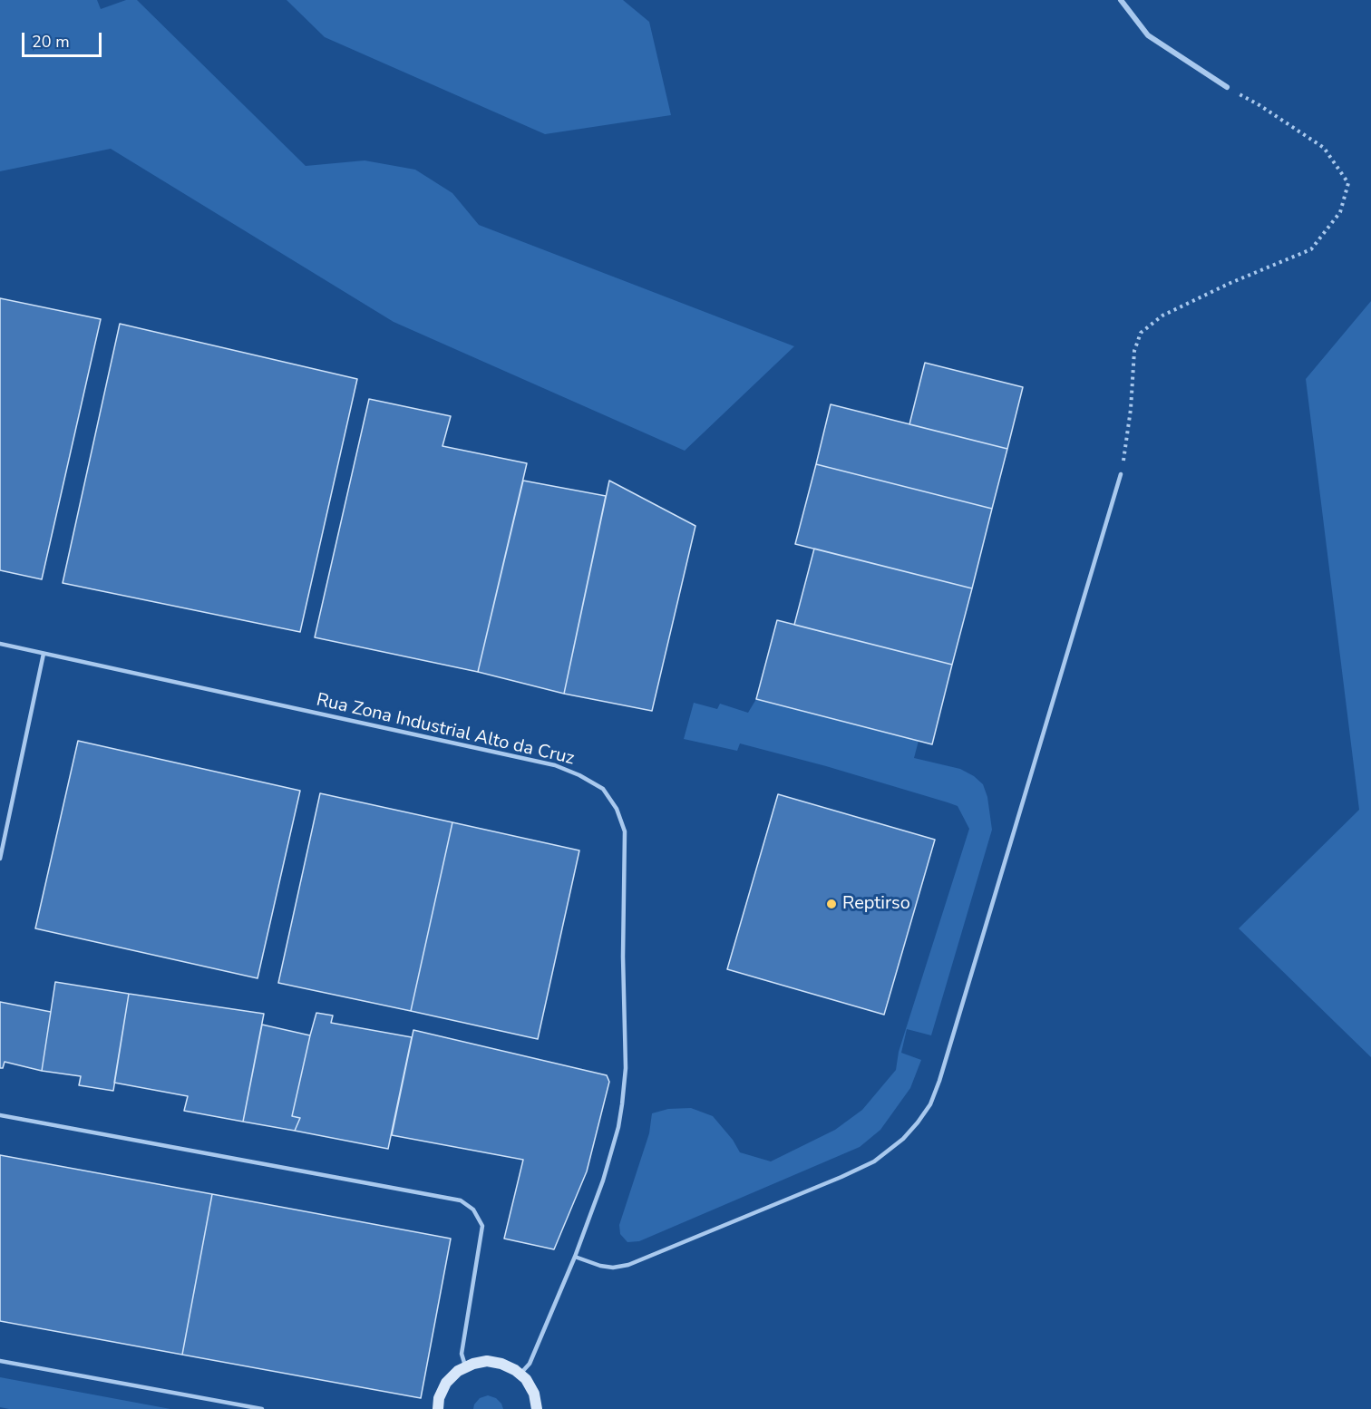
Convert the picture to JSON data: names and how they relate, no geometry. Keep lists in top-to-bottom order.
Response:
{
  "streets": {
    "lane": ["Rua Zona Industrial Alto da Cruz"]
  },
  "places": ["Reptirso"],
  "scale_bar": "20 m"
}
